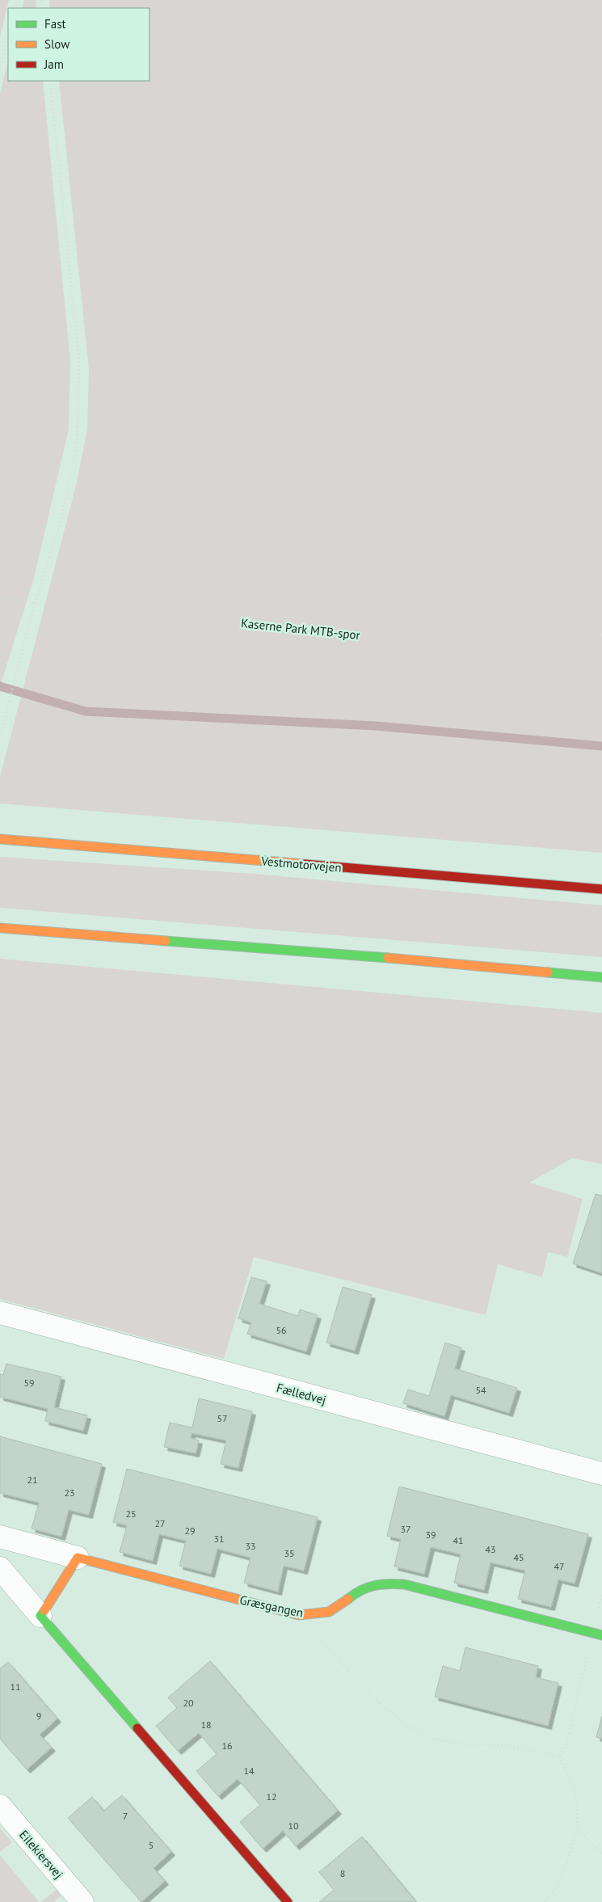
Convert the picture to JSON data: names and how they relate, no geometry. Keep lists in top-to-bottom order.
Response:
{
  "streets": {
    "main road": ["Vestmotorvejen", "Græsgangen"],
    "street": ["Fælledvej", "Eilekiersvej"],
    "path": ["Kaserne Park MTB-spor"]
  },
  "house_numbers": [
    "56",
    "59",
    "54",
    "57",
    "21",
    "23",
    "25",
    "27",
    "37",
    "29",
    "39",
    "31",
    "41",
    "33",
    "43",
    "35",
    "45",
    "47",
    "11",
    "20",
    "9",
    "18",
    "16",
    "14",
    "12",
    "7",
    "10",
    "5",
    "8"
  ],
  "legend": ["Fast", "Slow", "Jam"]
}
